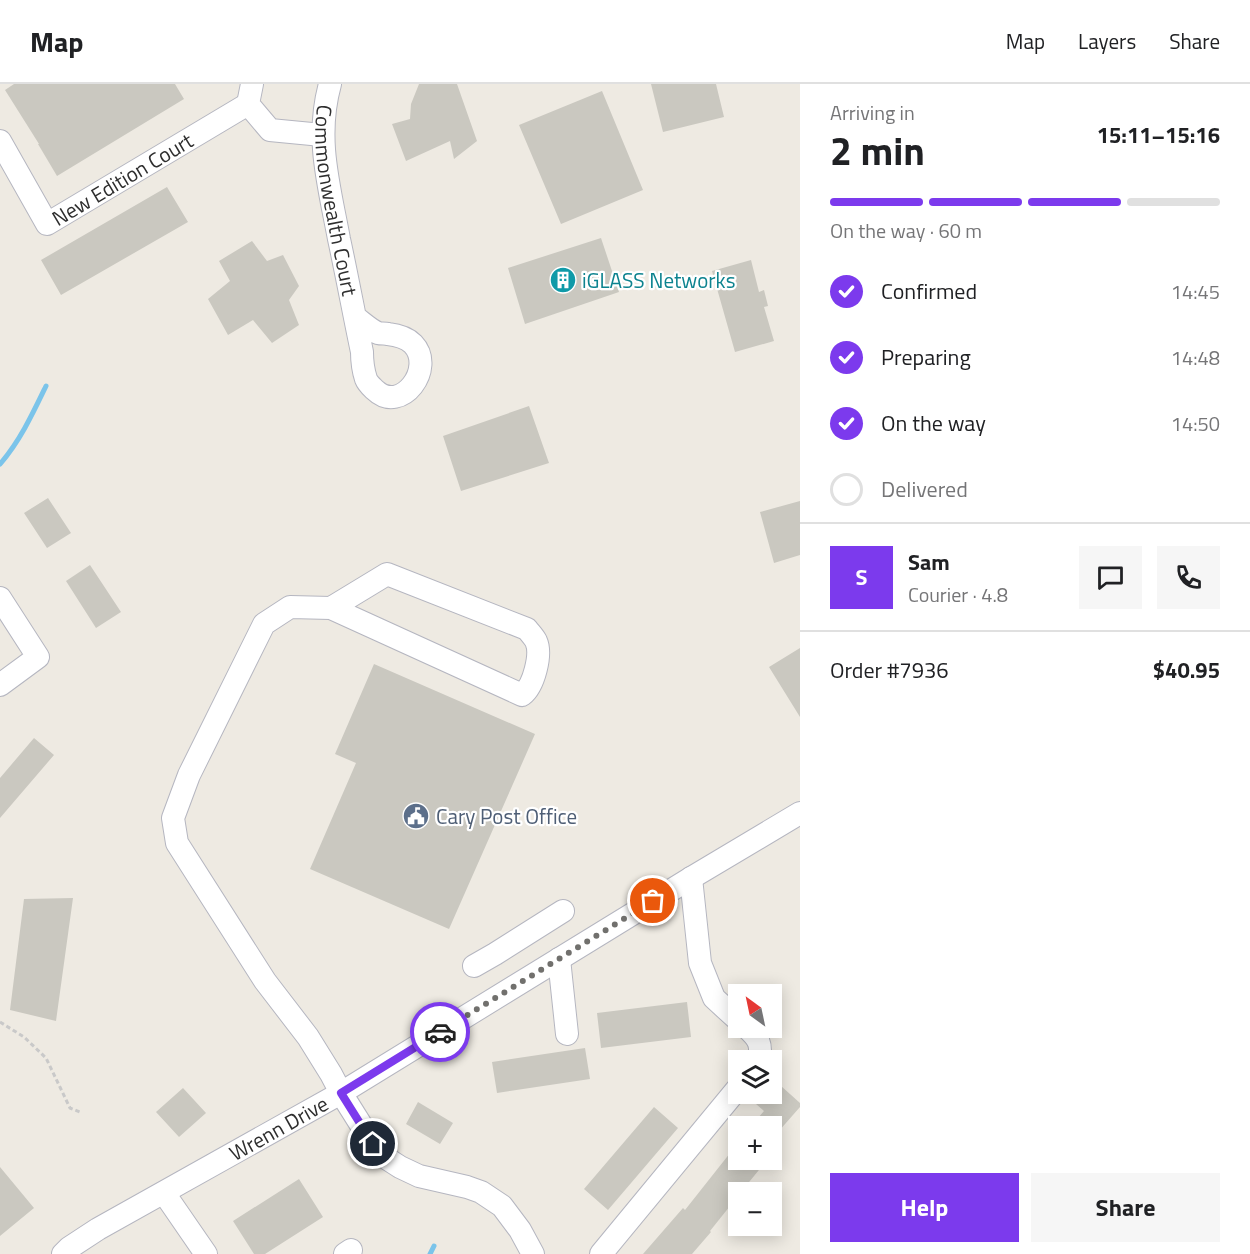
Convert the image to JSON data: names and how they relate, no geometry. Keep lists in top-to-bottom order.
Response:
{
  "streets": {
    "street": ["New Edition Court", "Commonwealth Court", "Wrenn Drive"]
  },
  "crossings": [
    ["New Edition Court", "Commonwealth Court"]
  ],
  "places": {
    "building": ["iGLASS Networks"],
    "public building": ["Cary Post Office"]
  },
  "north": "top left",
  "page": {
    "header": "Map",
    "nav": ["Map", "Layers", "Share"],
    "heading": ["2 min", "Arriving in", "15:11–15:16"],
    "panel": [
      "Sam",
      "Courier · 4.8",
      "Order #7936",
      "$40.95"
    ],
    "bar": "On the way · 60 m",
    "list": [
      ["Confirmed", "14:45"],
      ["Preparing", "14:48"],
      ["On the way", "14:50"],
      "Delivered"
    ],
    "round": "S",
    "map_buttons": ["+", "−"],
    "buttons": ["Help", "Share"]
  }
}
